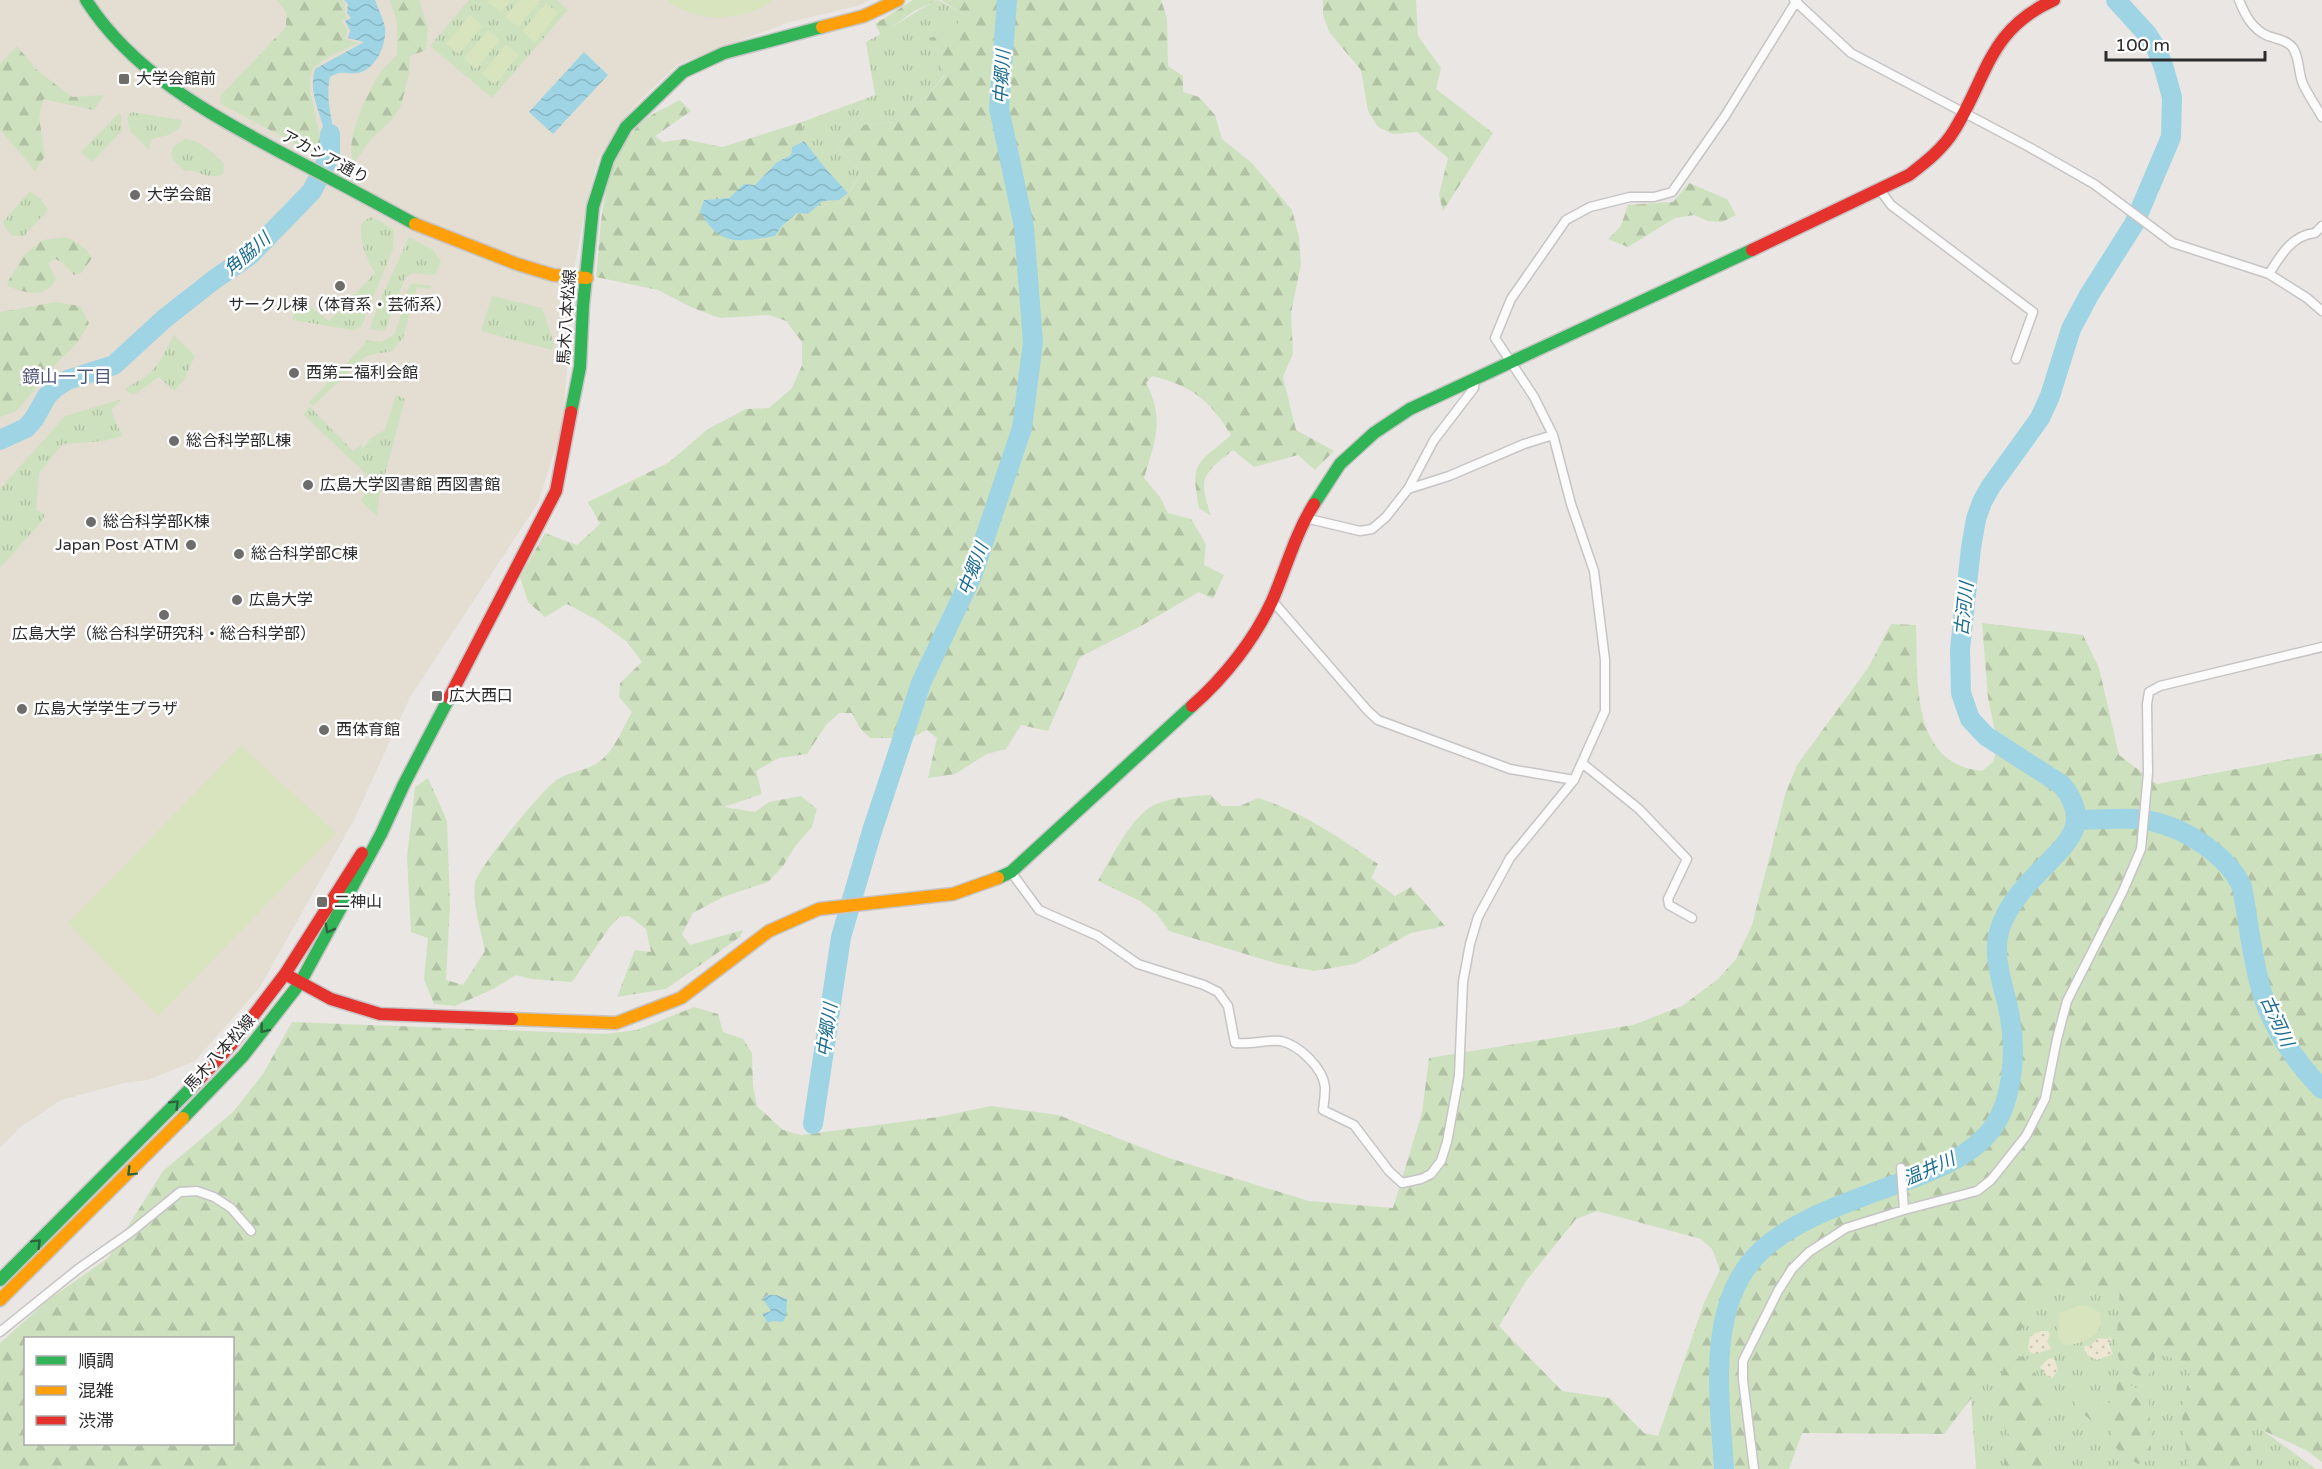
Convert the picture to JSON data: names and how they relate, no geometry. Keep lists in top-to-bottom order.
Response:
{
  "streets": {
    "street": ["アカシア通り", "馬木八本松線"]
  },
  "crossings": [
    ["アカシア通り", "馬木八本松線"]
  ],
  "districts": ["鏡山一丁目"],
  "water": [
    "中郷川",
    "角脇川",
    "古河川",
    "温井川"
  ],
  "places": {
    "transit": ["大学会館前", "広大西口", "二神山"],
    "other": [
      "大学会館",
      "サークル棟（体育系・芸術系）",
      "西第二福利会館",
      "総合科学部L棟",
      "広島大学図書館 西図書館",
      "総合科学部K棟",
      "Japan Post ATM",
      "総合科学部C棟",
      "広島大学",
      "広島大学（総合科学研究科・総合科学部）",
      "広島大学学生プラザ",
      "西体育館"
    ]
  },
  "legend": ["順調", "混雑", "渋滞"],
  "scale_bar": "100 m"
}
